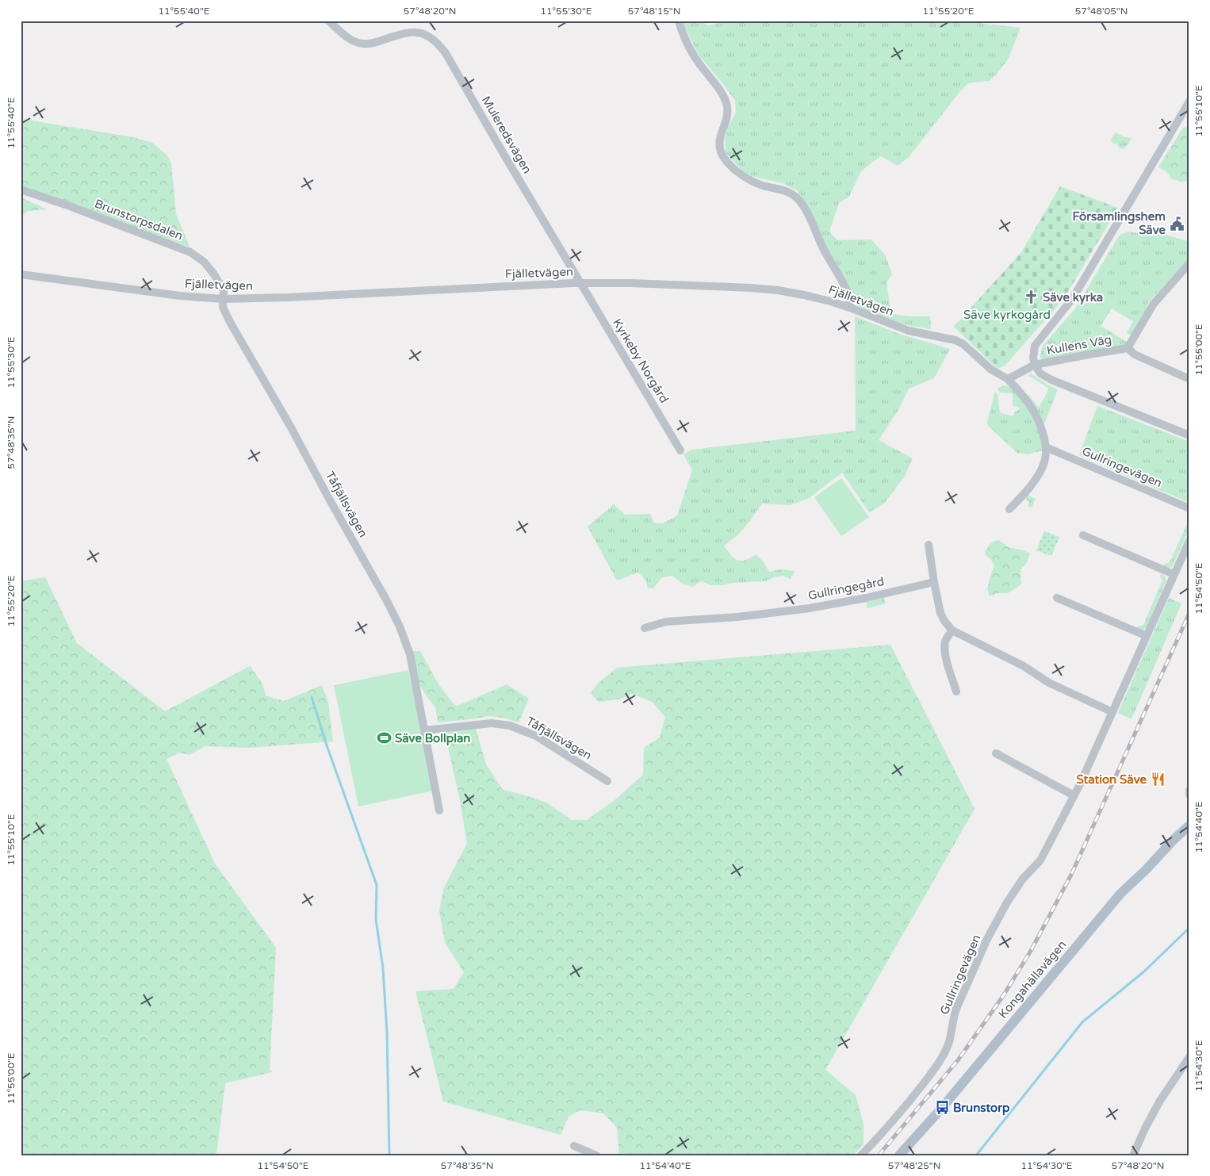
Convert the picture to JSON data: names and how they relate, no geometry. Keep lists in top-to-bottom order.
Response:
{
  "streets": {
    "main road": ["Kongahällavägen"],
    "street": [
      "Muleredsvägen",
      "Brunstorpsdalen",
      "Fjälletvägen",
      "Kullens Väg",
      "Kyrkeby Norgård",
      "Gullringevägen",
      "Tåfjällsvägen",
      "Gullringegård"
    ]
  },
  "crossings": [
    ["Muleredsvägen", "Fjälletvägen"],
    ["Muleredsvägen", "Kyrkeby Norgård"],
    ["Brunstorpsdalen", "Fjälletvägen"],
    ["Brunstorpsdalen", "Tåfjällsvägen"],
    ["Fjälletvägen", "Kyrkeby Norgård"],
    ["Fjälletvägen", "Gullringevägen"],
    ["Fjälletvägen", "Tåfjällsvägen"]
  ],
  "parks": ["Säve kyrkogård"],
  "places": {
    "public building": ["Församlingshem Säve"],
    "church": ["Säve kyrka"],
    "sports": ["Säve Bollplan"],
    "restaurant": ["Station Säve"],
    "bus stop": ["Brunstorp"]
  },
  "coordinates": [
    "11°55'40\"E",
    "57°48'20\"N",
    "11°55'30\"E",
    "57°48'15\"N",
    "11°55'20\"E",
    "57°48'05\"N",
    "11°55'10\"E",
    "11°55'00\"E",
    "57°48'35\"N",
    "11°54'50\"E",
    "11°54'40\"E",
    "11°54'30\"E",
    "57°48'25\"N"
  ]
}
